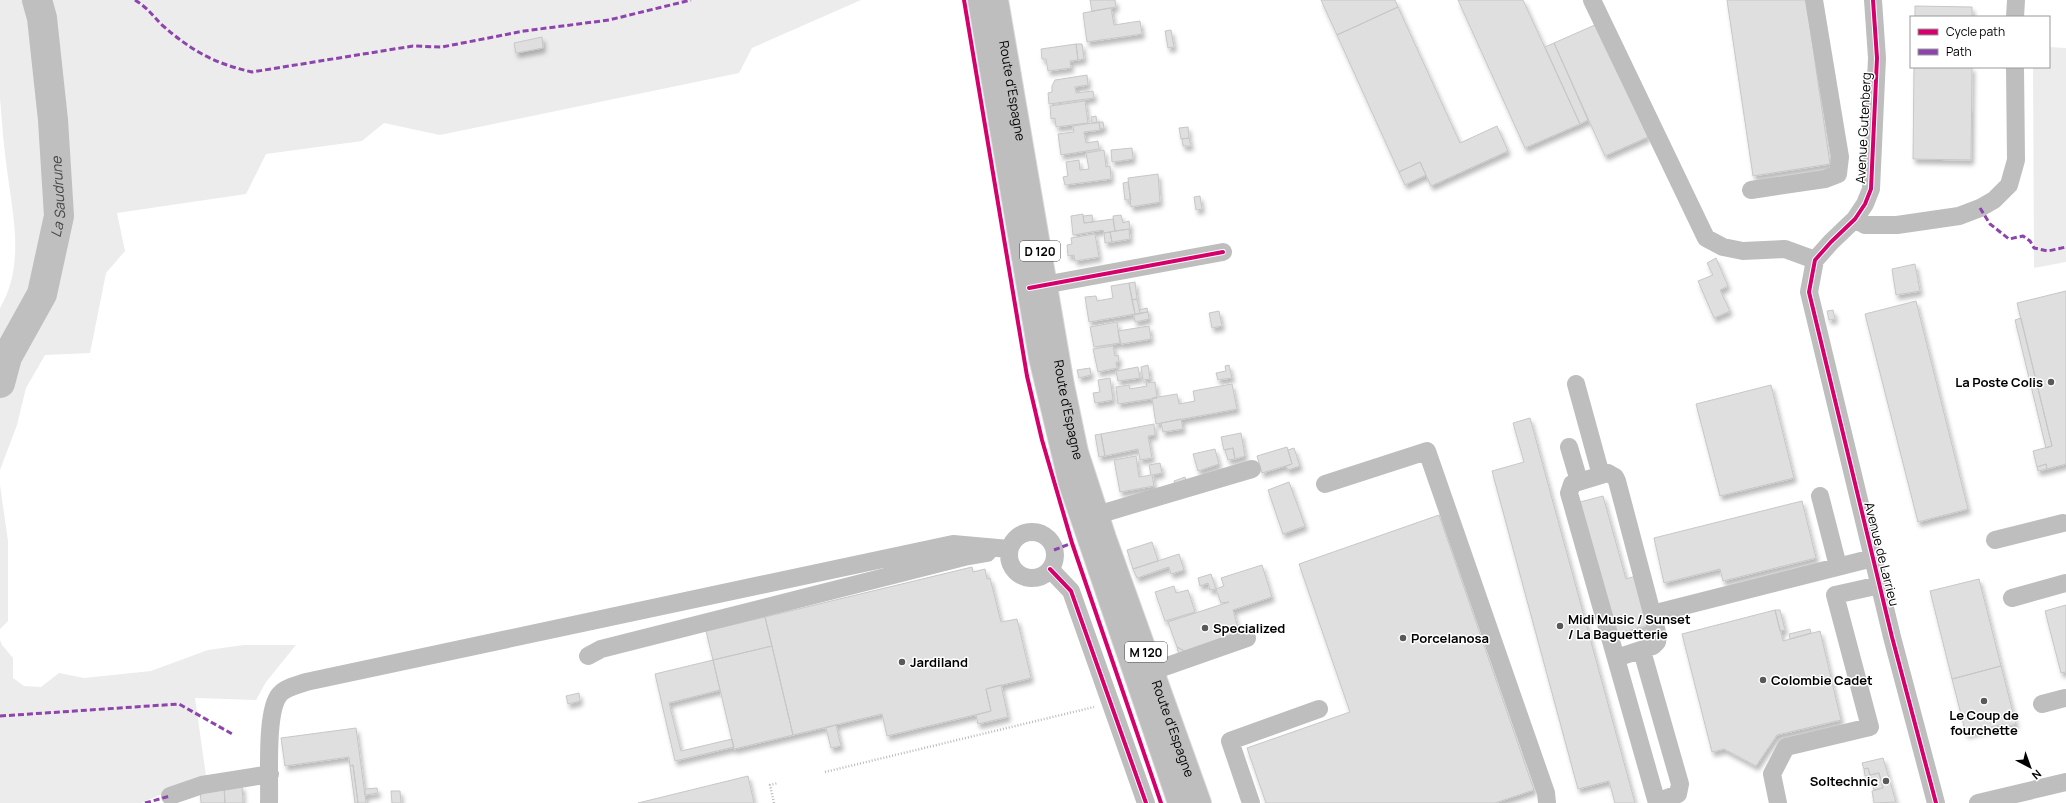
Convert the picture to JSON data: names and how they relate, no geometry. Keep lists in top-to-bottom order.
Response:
{
  "streets": {
    "main road": ["Route d'Espagne", "D 120", "M 120"],
    "street": ["Avenue Gutenberg", "Avenue de Larrieu"]
  },
  "crossings": [
    ["Avenue Gutenberg", "Avenue de Larrieu"]
  ],
  "water": ["La Saudrune"],
  "places": [
    "La Poste Colis",
    "Midi Music / Sunset / La Baguetterie",
    "Specialized",
    "Porcelanosa",
    "Jardiland",
    "Colombie Cadet",
    "Le Coup de fourchette",
    "Soltechnic"
  ],
  "legend": ["Cycle path", "Path"],
  "north": "bottom right"
}
